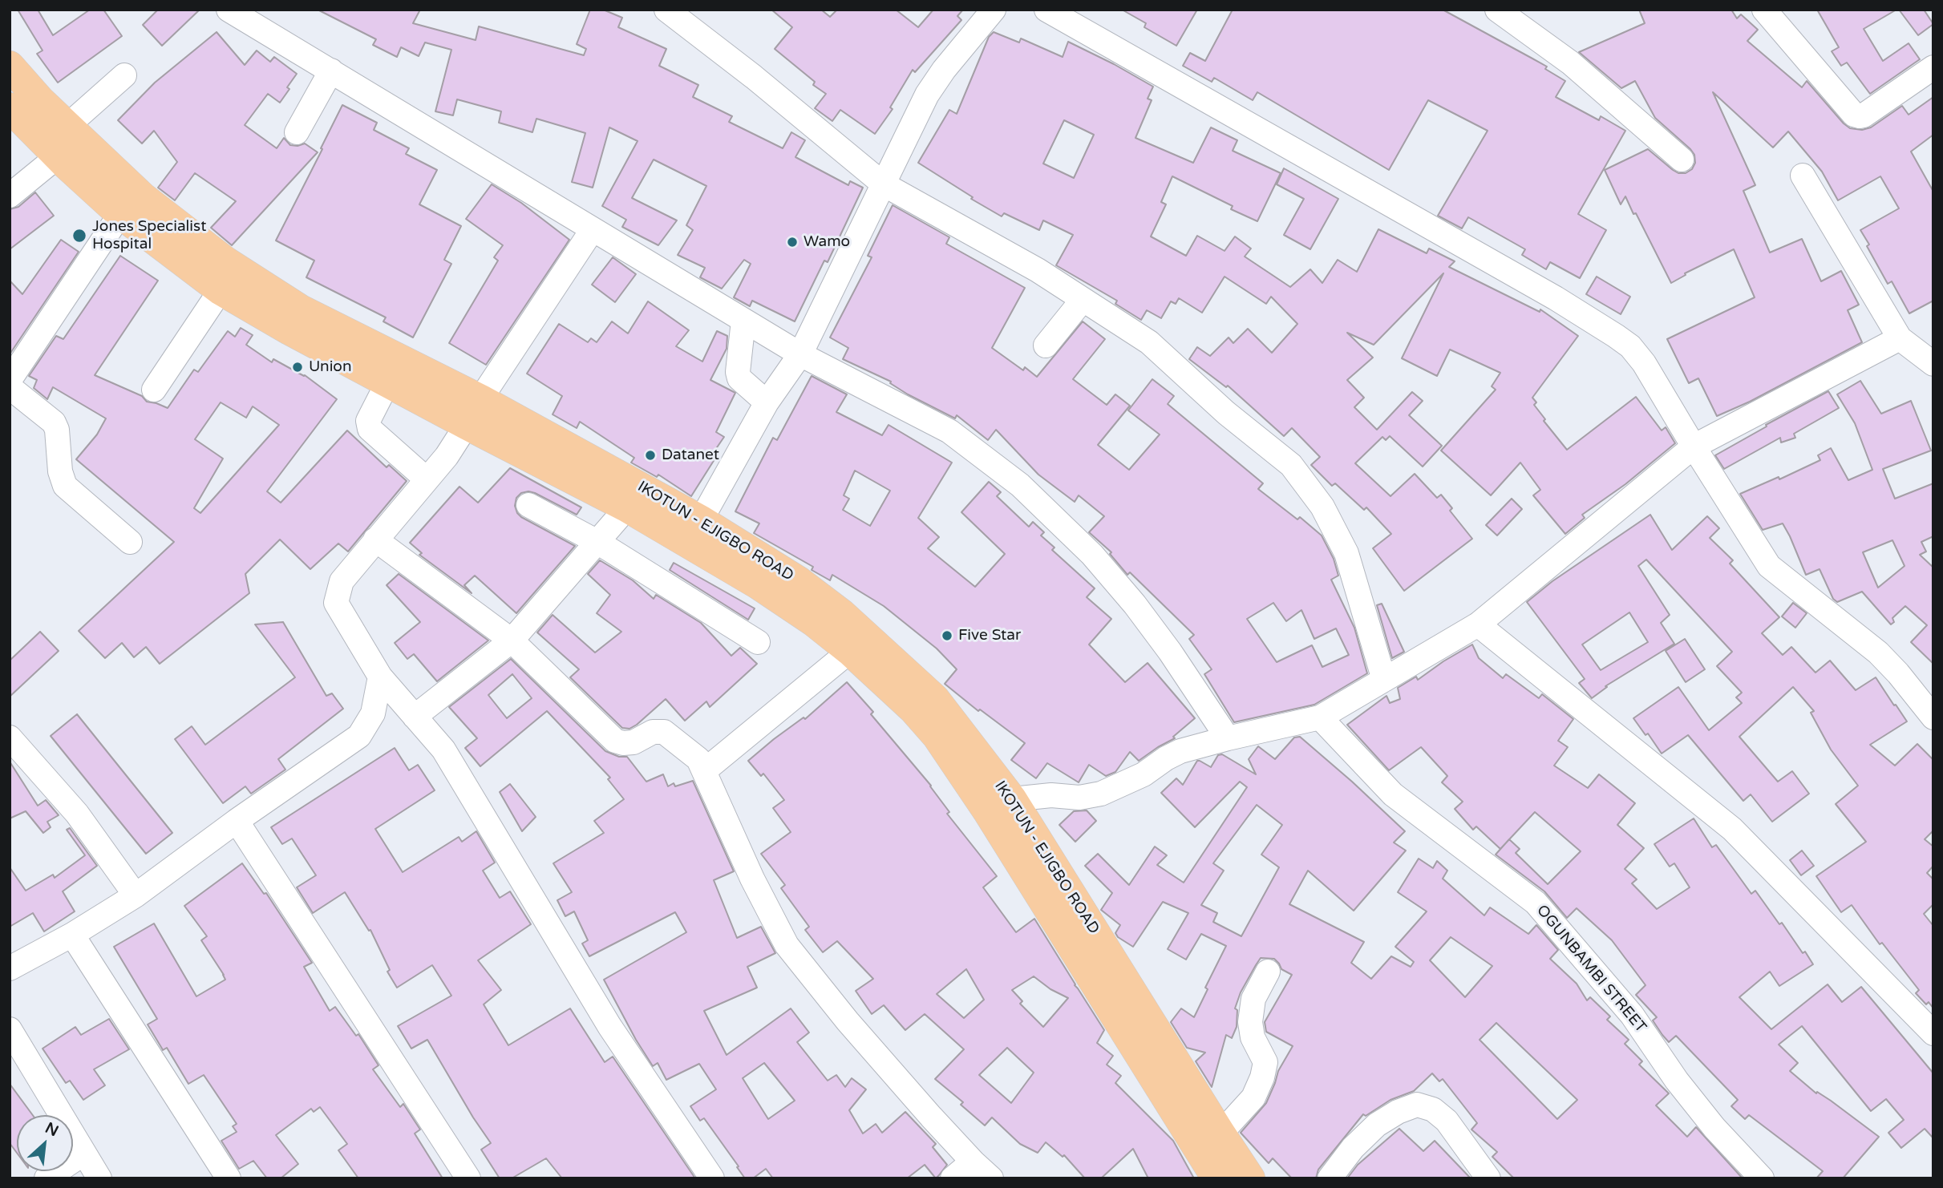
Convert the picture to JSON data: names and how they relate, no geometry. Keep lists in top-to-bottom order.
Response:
{
  "streets": {
    "main road": ["IKOTUN - EJIGBO ROAD"],
    "street": ["OGUNBAMBI STREET"]
  },
  "places": [
    "Jones Specialist Hospital",
    "Wamo",
    "Union",
    "Datanet",
    "Five Star"
  ],
  "north": "top right"
}
